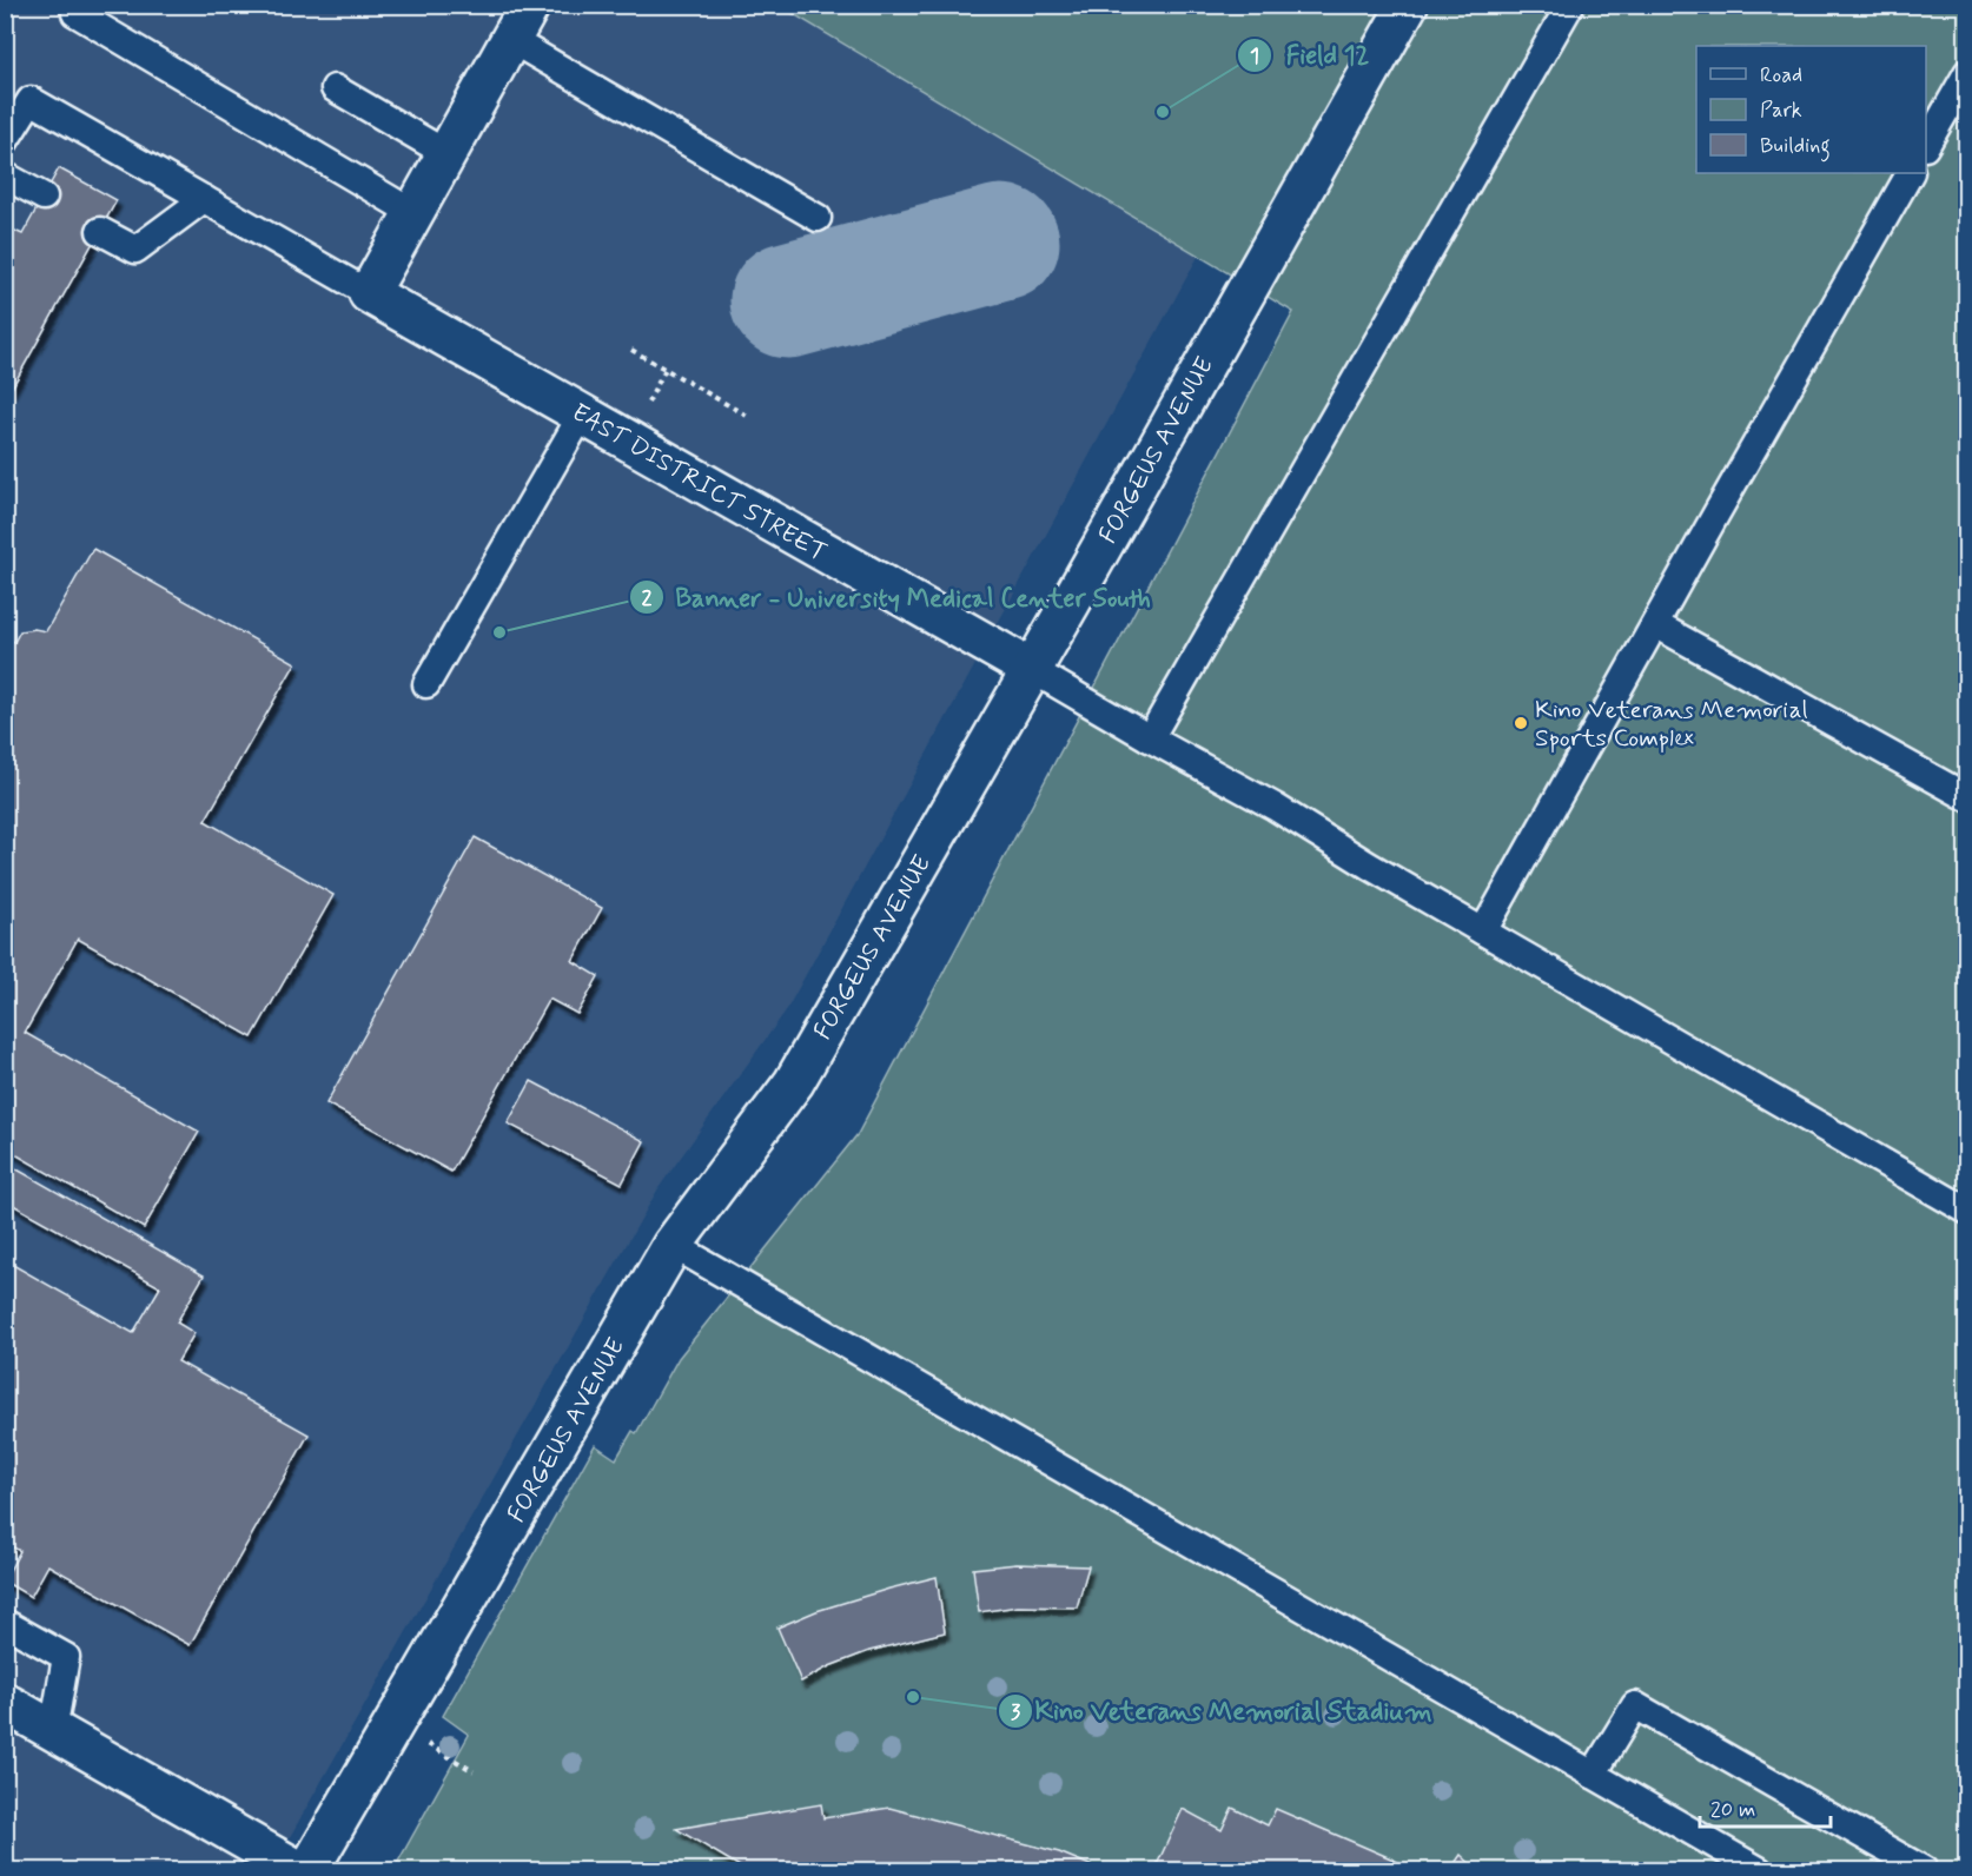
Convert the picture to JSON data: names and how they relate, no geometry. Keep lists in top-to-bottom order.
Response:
{
  "streets": {
    "street": ["FORGEUS AVENUE", "EAST DISTRICT STREET"]
  },
  "crossings": [
    ["FORGEUS AVENUE", "EAST DISTRICT STREET"]
  ],
  "places": [
    "Field 12",
    "Banner - University Medical Center South",
    "Kino Veterans Memorial Sports Complex",
    "Kino Veterans Memorial Stadium"
  ],
  "legend": ["Road", "Park", "Building"],
  "scale_bar": "20 m"
}
